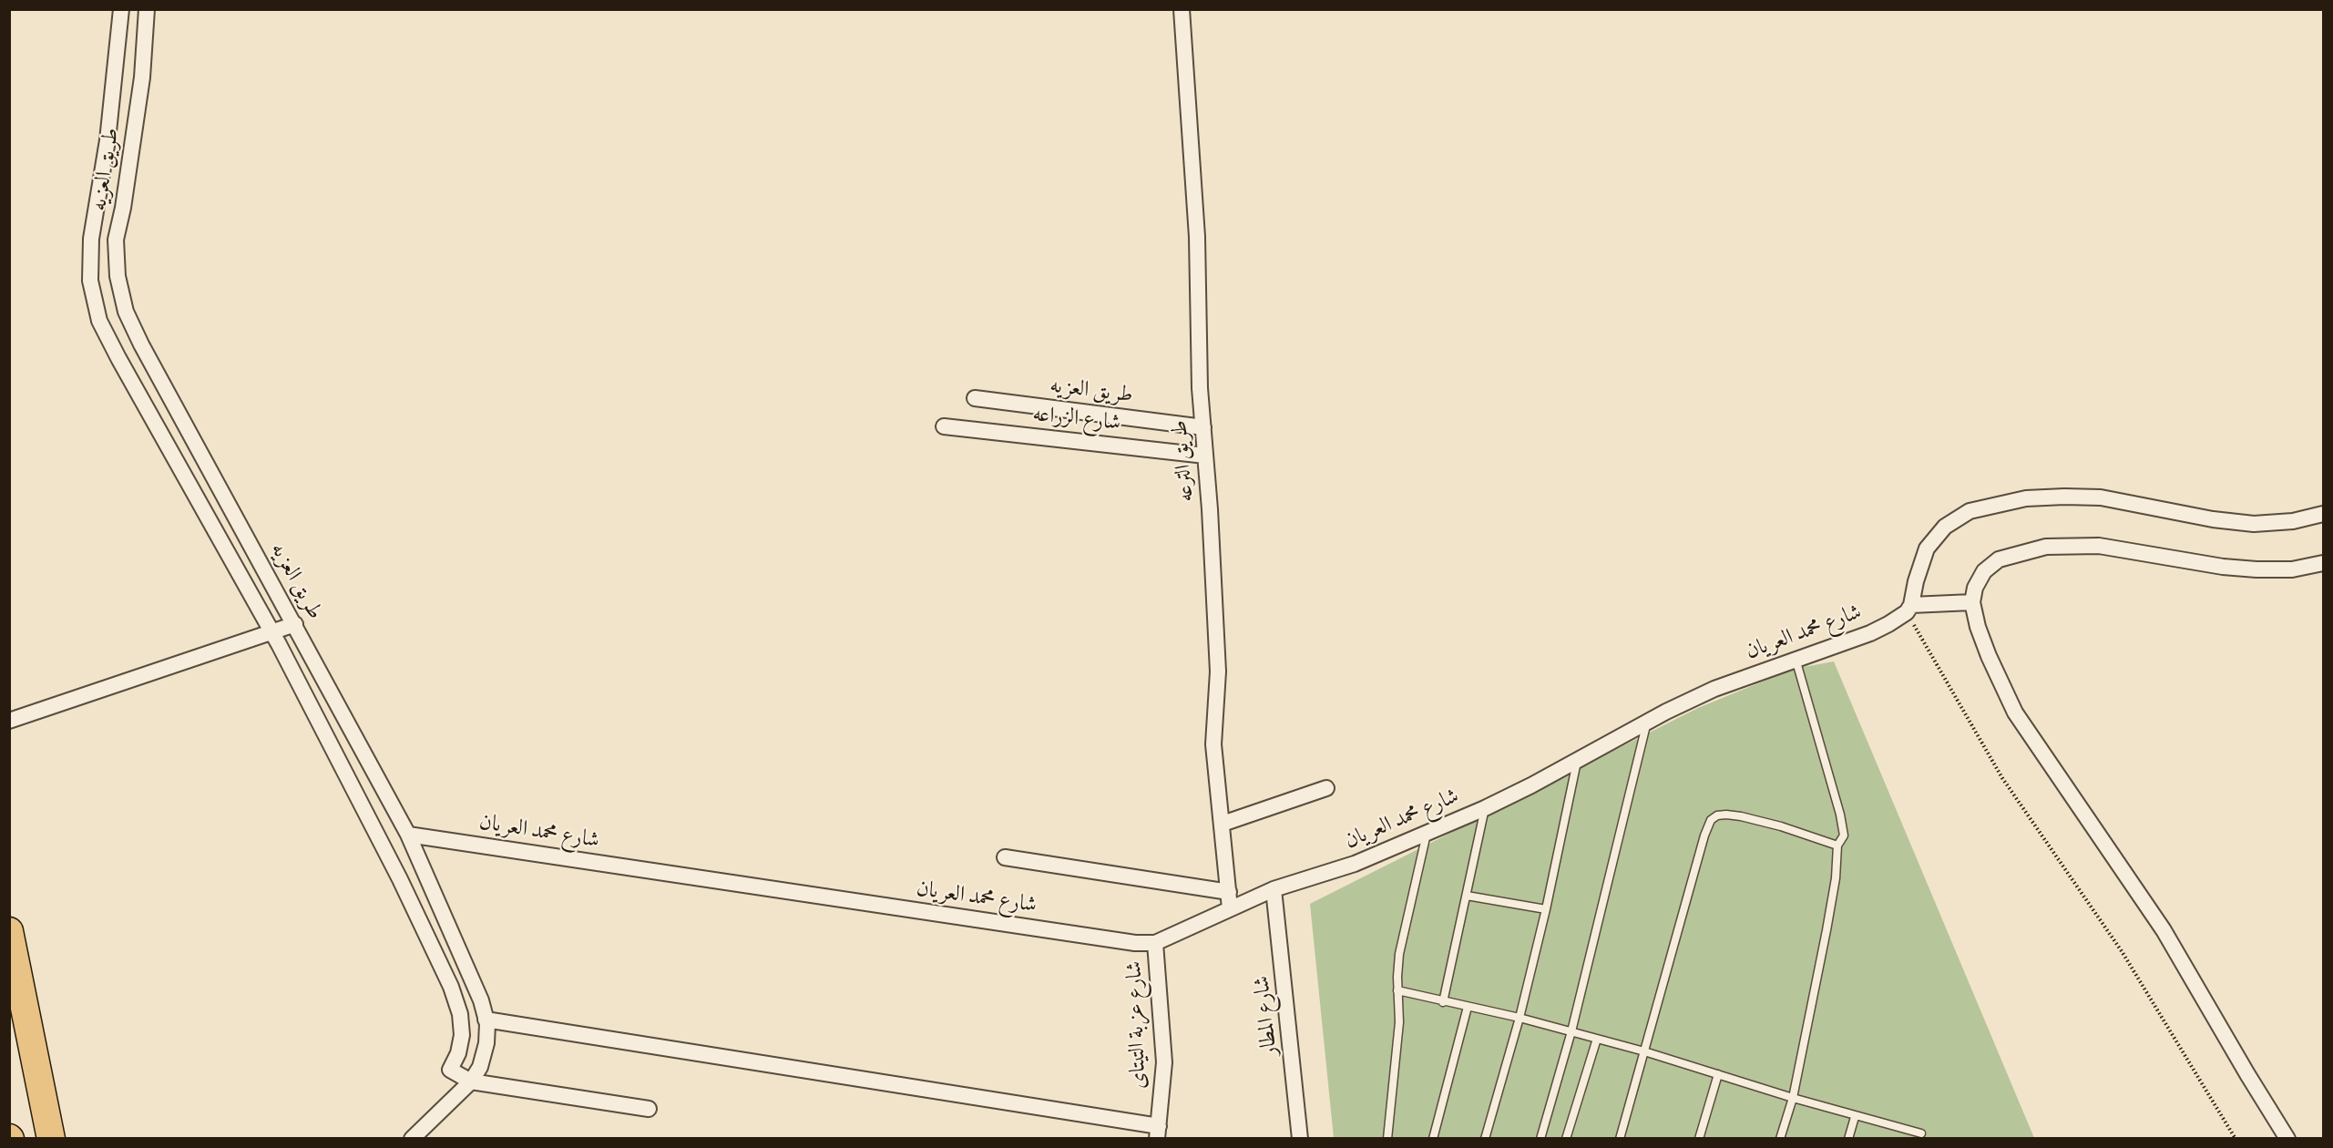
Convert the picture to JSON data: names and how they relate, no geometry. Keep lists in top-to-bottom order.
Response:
{
  "streets": {
    "street": [
      "طريق العزيه",
      "شارع الزراعه",
      "طريق الترعه",
      "شارع محمد العريان",
      "شارع المطار",
      "شارع عزبة التيتاى"
    ]
  },
  "crossings": [
    ["طريق العزيه", "طريق الترعه"],
    ["طريق العزيه", "شارع محمد العريان"],
    ["شارع الزراعه", "طريق الترعه"],
    ["طريق الترعه", "شارع محمد العريان"],
    ["شارع محمد العريان", "شارع المطار"],
    ["شارع محمد العريان", "شارع عزبة التيتاى"]
  ]
}
